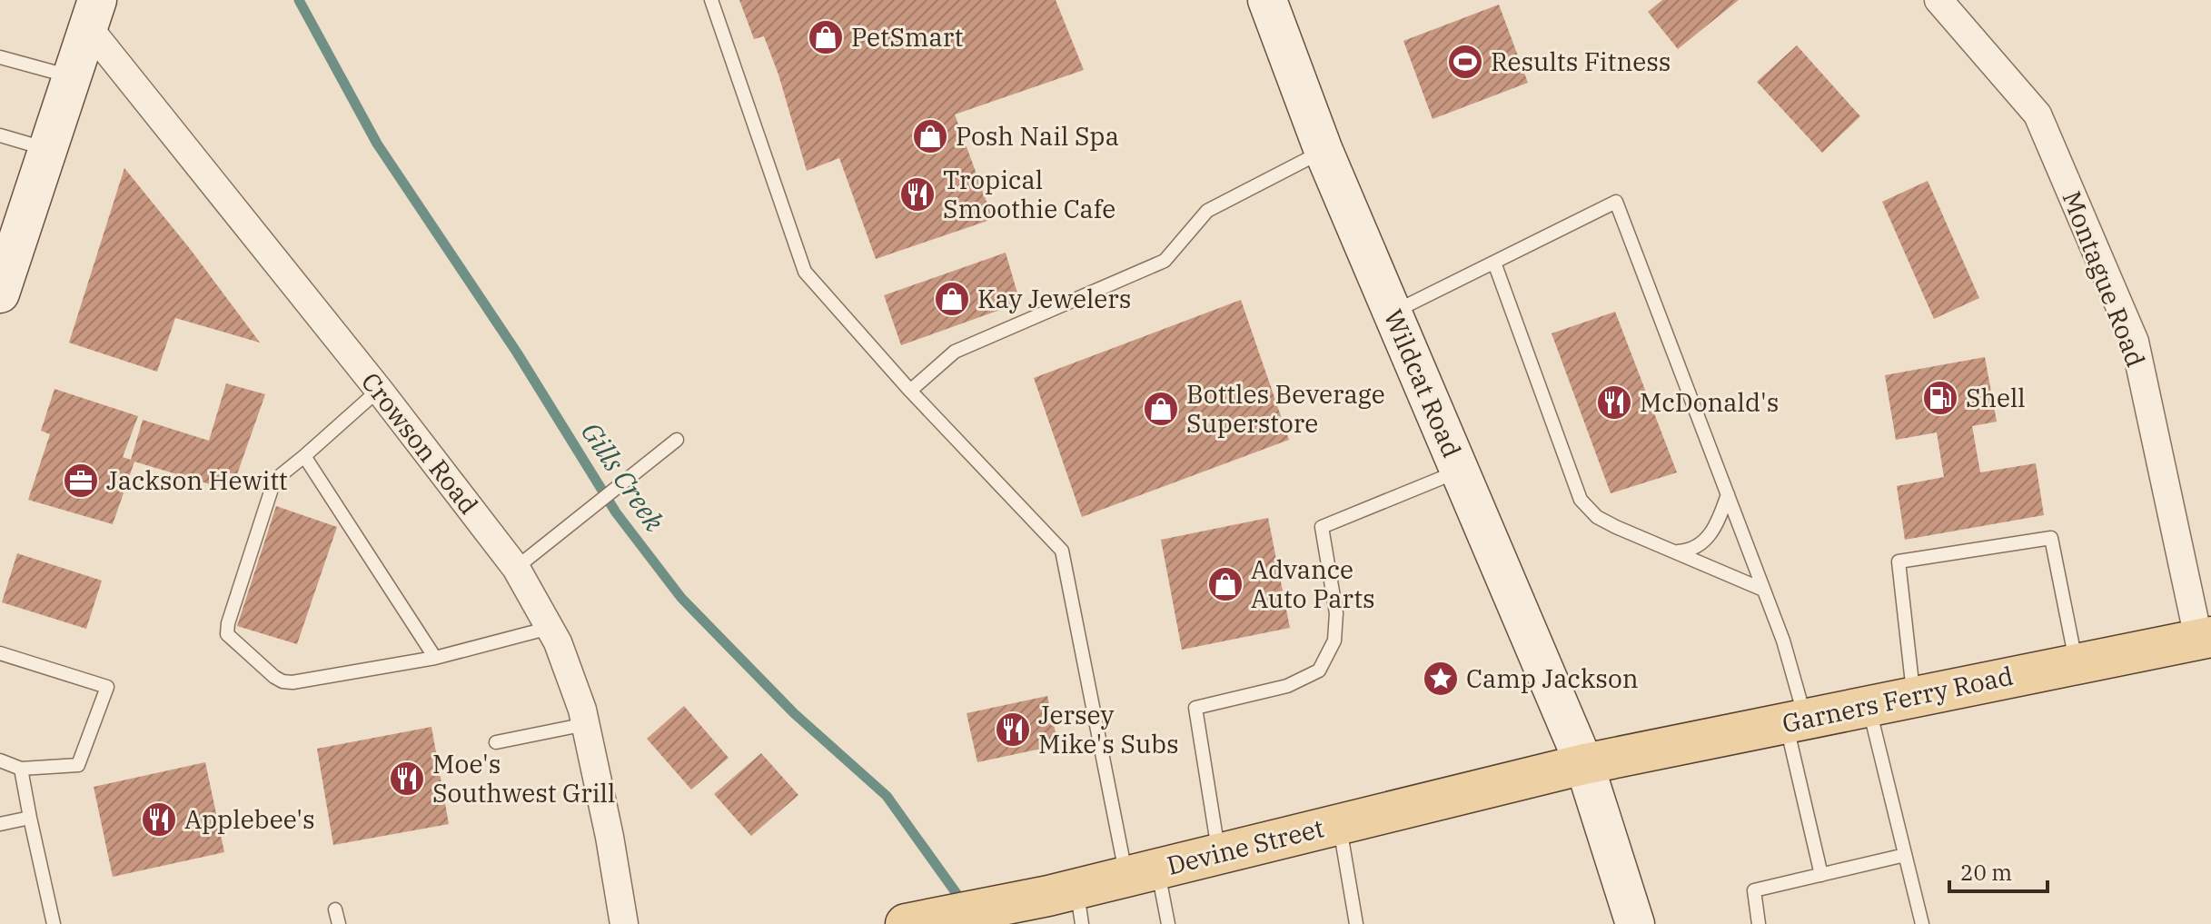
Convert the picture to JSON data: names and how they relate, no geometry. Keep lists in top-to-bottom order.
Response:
{
  "streets": {
    "main road": ["Wildcat Road", "Garners Ferry Road", "Devine Street"],
    "street": ["Montague Road", "Crowson Road"]
  },
  "crossings": [
    ["Montague Road", "Garners Ferry Road"],
    ["Wildcat Road", "Garners Ferry Road"],
    ["Wildcat Road", "Devine Street"],
    ["Garners Ferry Road", "Devine Street"]
  ],
  "water": ["Gills Creek"],
  "places": {
    "shop": [
      "PetSmart",
      "Posh Nail Spa",
      "Kay Jewelers",
      "Bottles Beverage Superstore",
      "Advance Auto Parts"
    ],
    "sports": ["Results Fitness"],
    "restaurant": [
      "Tropical Smoothie Cafe",
      "McDonald's",
      "Jersey Mike's Subs",
      "Moe's Southwest Grill",
      "Applebee's"
    ],
    "fuel station": ["Shell"],
    "office": ["Jackson Hewitt"],
    "place": ["Camp Jackson"]
  },
  "scale_bar": "20 m"
}
